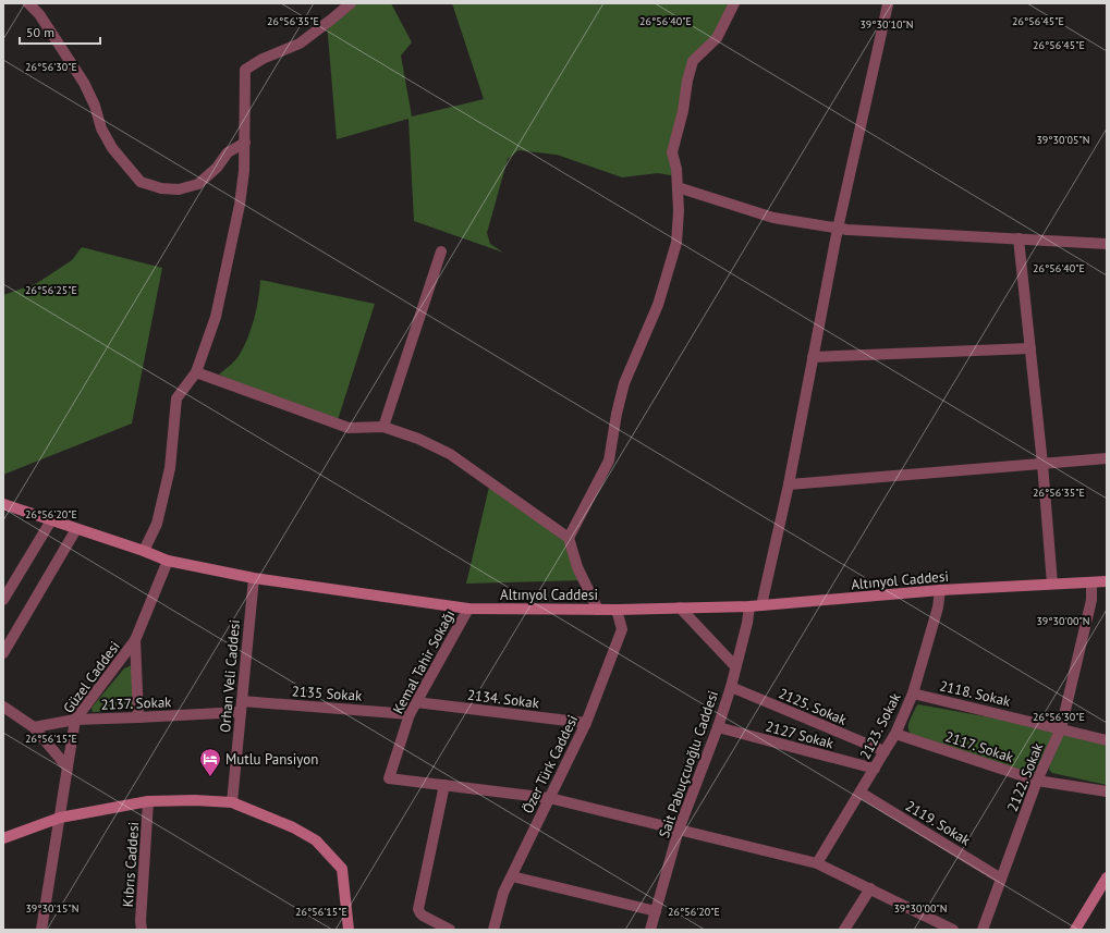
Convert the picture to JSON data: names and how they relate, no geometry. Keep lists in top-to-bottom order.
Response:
{
  "streets": {
    "main road": ["Altınyol Caddesi"],
    "street": [
      "Kemal Tahir Sokağı",
      "Orhan Veli Caddesi",
      "Güzel Caddesi",
      "2135 Sokak",
      "2118. Sokak",
      "2134. Sokak",
      "2137. Sokak",
      "2125. Sokak",
      "2123. Sokak",
      "2127 Sokak",
      "2117. Sokak",
      "Özer Türk Caddesi",
      "Sait Pabuçcuoğlu Caddesi",
      "2122. Sokak",
      "2119. Sokak",
      "Kıbrıs Caddesi"
    ]
  },
  "crossings": [
    ["Altınyol Caddesi", "Kemal Tahir Sokağı"],
    ["Altınyol Caddesi", "Orhan Veli Caddesi"],
    ["Altınyol Caddesi", "Güzel Caddesi"],
    ["Altınyol Caddesi", "2123. Sokak"],
    ["Altınyol Caddesi", "Özer Türk Caddesi"],
    ["Altınyol Caddesi", "Sait Pabuçcuoğlu Caddesi"],
    ["Altınyol Caddesi", "2122. Sokak"],
    ["Kemal Tahir Sokağı", "2135 Sokak"],
    ["Kemal Tahir Sokağı", "2134. Sokak"],
    ["Orhan Veli Caddesi", "2135 Sokak"],
    ["Orhan Veli Caddesi", "2137. Sokak"],
    ["Güzel Caddesi", "2137. Sokak"],
    ["2135 Sokak", "2137. Sokak"],
    ["2118. Sokak", "2123. Sokak"],
    ["2118. Sokak", "2122. Sokak"],
    ["2134. Sokak", "Özer Türk Caddesi"],
    ["2125. Sokak", "2123. Sokak"],
    ["2125. Sokak", "Sait Pabuçcuoğlu Caddesi"],
    ["2123. Sokak", "2127 Sokak"],
    ["2123. Sokak", "2117. Sokak"],
    ["2123. Sokak", "2119. Sokak"],
    ["2127 Sokak", "Sait Pabuçcuoğlu Caddesi"],
    ["2117. Sokak", "2122. Sokak"],
    ["2122. Sokak", "2119. Sokak"]
  ],
  "places": {
    "hotel": ["Mutlu Pansiyon"]
  },
  "scale_bar": "50 m",
  "coordinates": [
    "26°56'45\"E",
    "26°56'35\"E",
    "26°56'40\"E",
    "39°30'10\"N",
    "26°56'30\"E",
    "39°30'05\"N",
    "26°56'25\"E",
    "26°56'20\"E",
    "39°30'00\"N",
    "26°56'15\"E",
    "39°30'15\"N"
  ]
}
